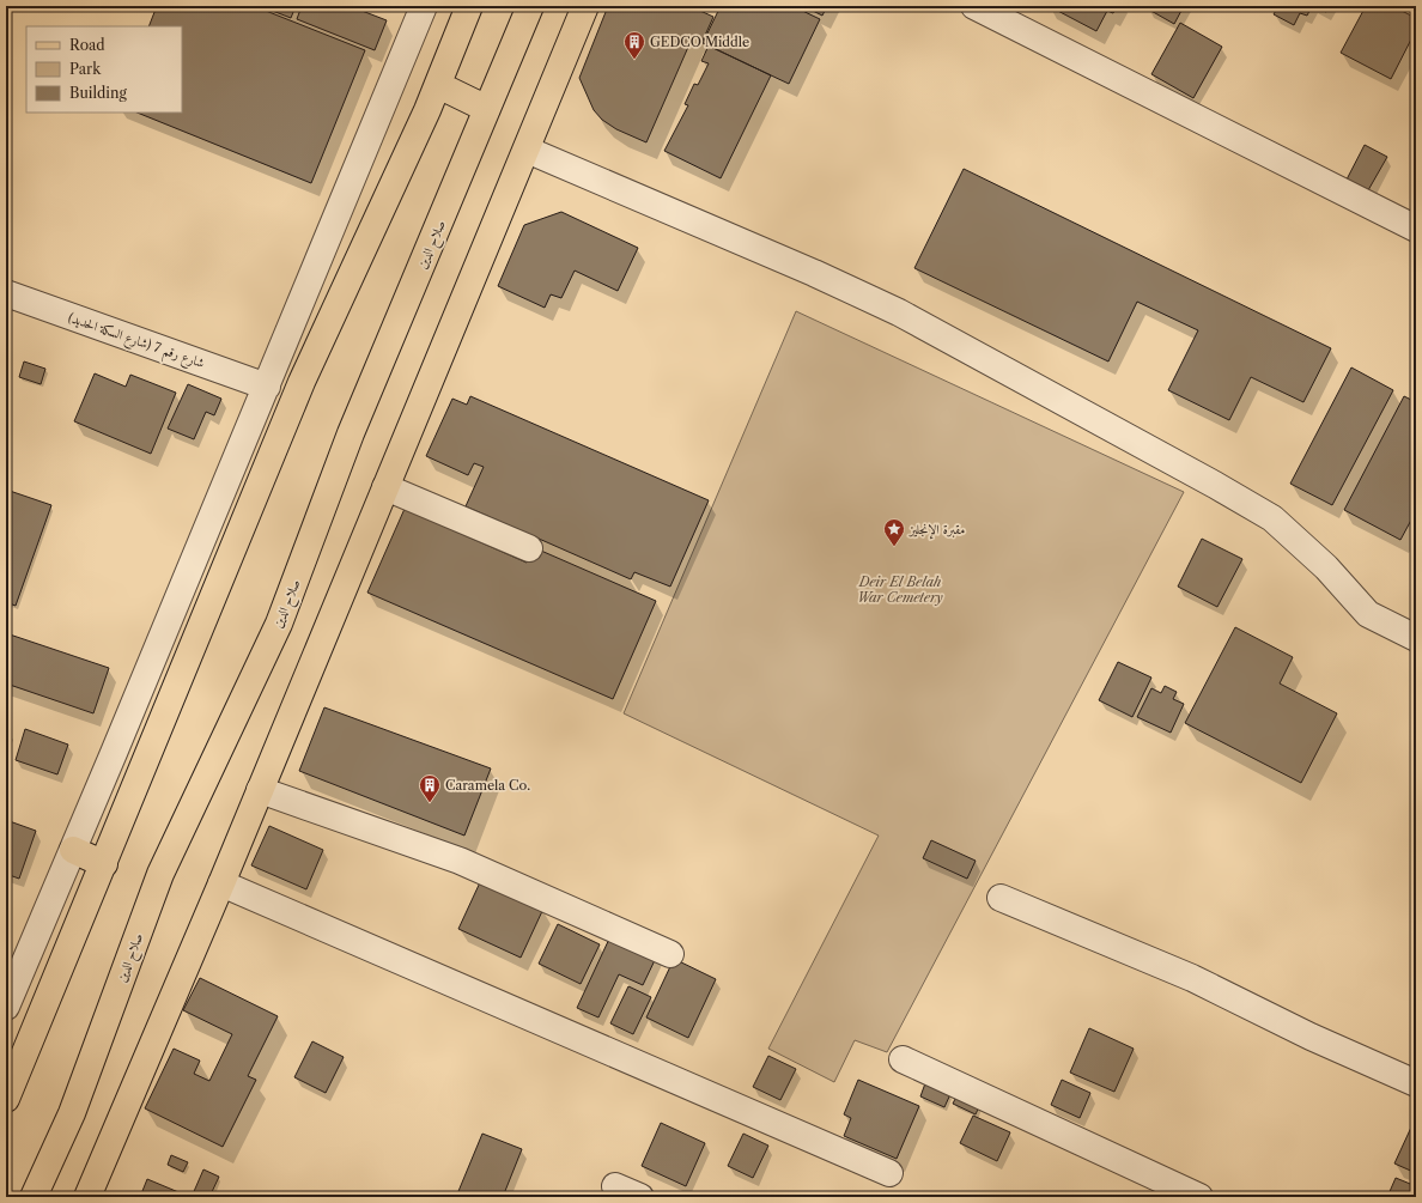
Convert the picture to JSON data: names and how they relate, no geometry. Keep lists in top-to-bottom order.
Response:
{
  "streets": {
    "main road": ["صلاح الدين"],
    "street": ["شارع رقم 7 (شارع السكة الحديد)"]
  },
  "parks": ["Deir El Belah War Cemetery"],
  "places": {
    "building": ["GEDCO Middle", "Caramela Co."],
    "place": ["مقبرة الإنجليز"]
  },
  "legend": ["Road", "Park", "Building"]
}
